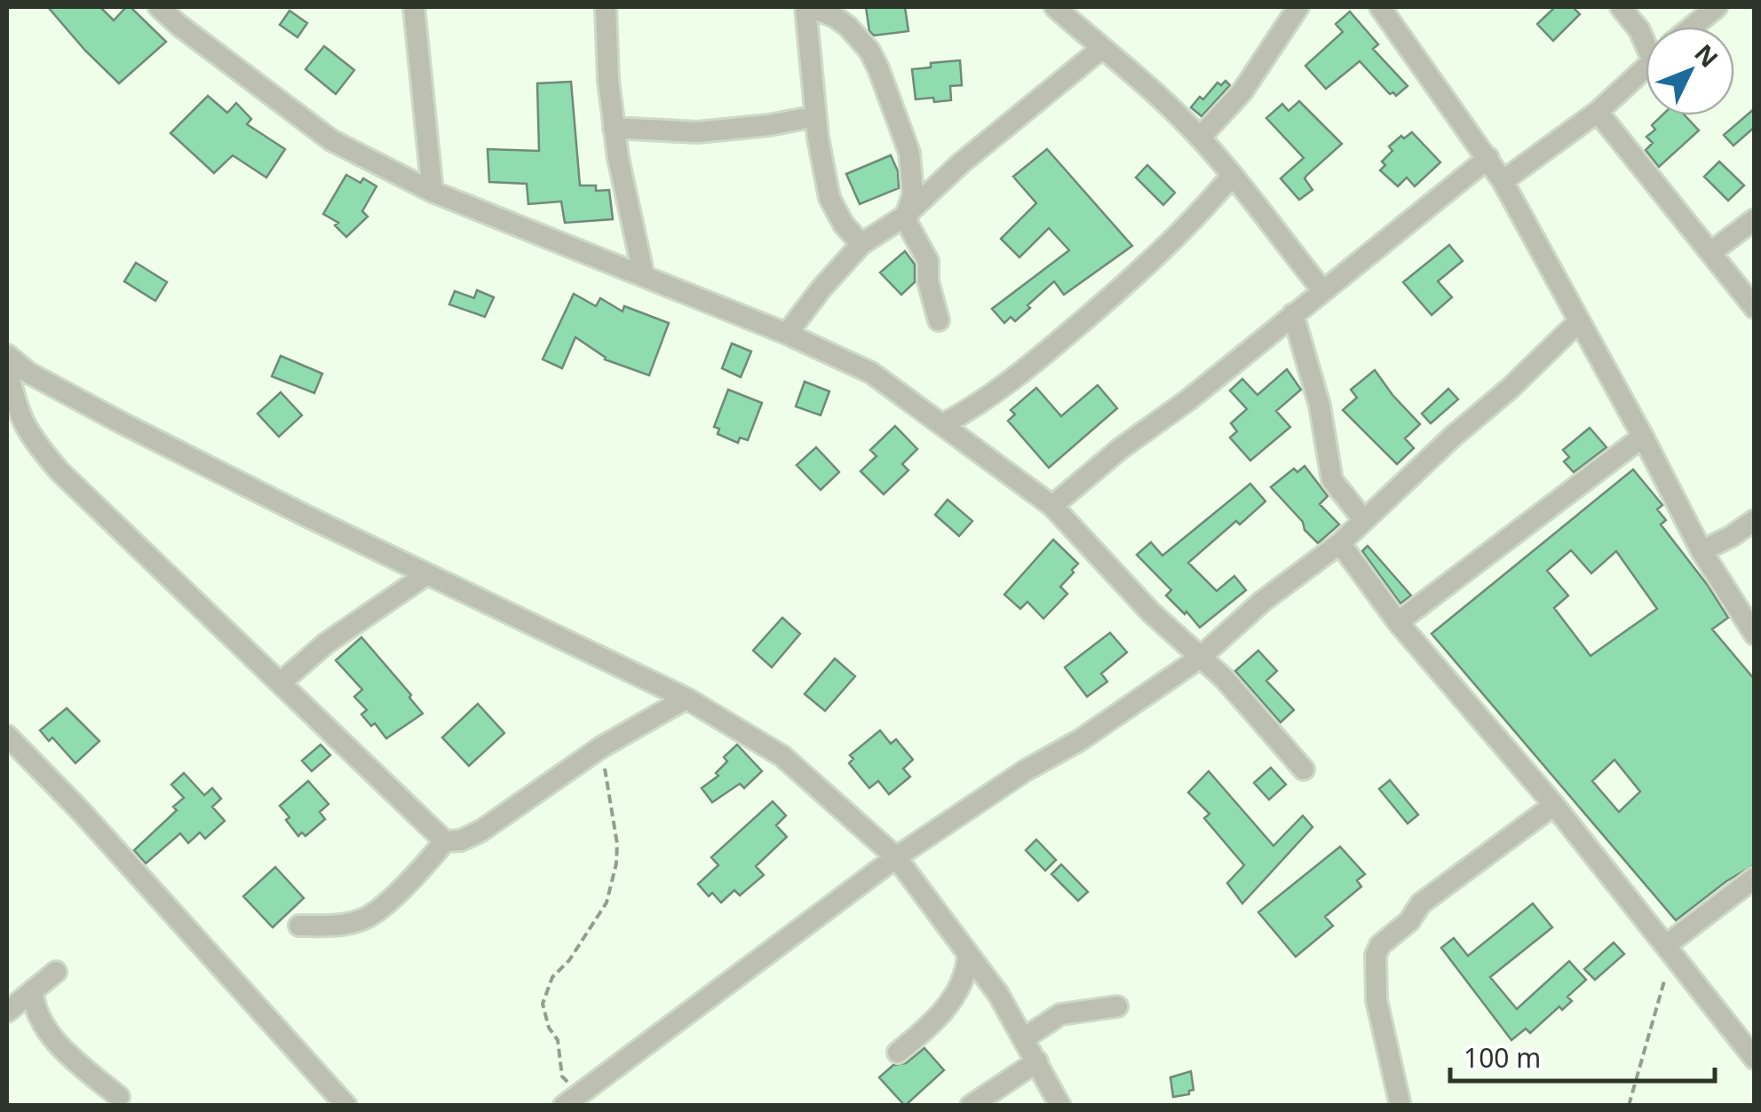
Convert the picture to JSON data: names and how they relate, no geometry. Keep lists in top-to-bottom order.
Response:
{
  "scale_bar": "100 m",
  "north": "top right"
}
